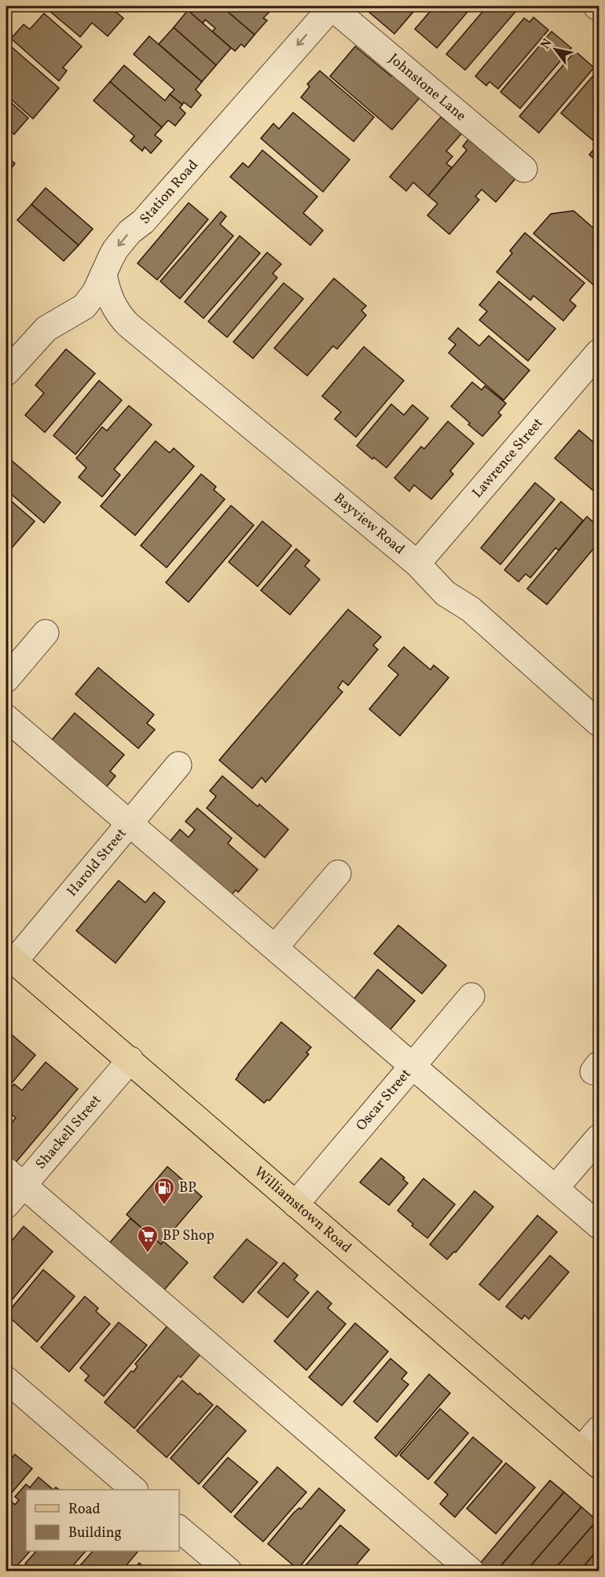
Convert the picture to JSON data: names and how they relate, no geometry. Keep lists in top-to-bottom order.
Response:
{
  "streets": {
    "main road": ["Williamstown Road"],
    "street": [
      "Johnstone Lane",
      "Station Road",
      "Lawrence Street",
      "Bayview Road",
      "Harold Street",
      "Oscar Street",
      "Shackell Street"
    ]
  },
  "crossings": [
    ["Johnstone Lane", "Station Road"],
    ["Station Road", "Bayview Road"],
    ["Lawrence Street", "Bayview Road"],
    ["Harold Street", "Williamstown Road"],
    ["Oscar Street", "Williamstown Road"],
    ["Shackell Street", "Williamstown Road"]
  ],
  "one_way": ["Station Road"],
  "places": {
    "fuel station": ["BP"],
    "supermarket": ["BP Shop"]
  },
  "legend": ["Road", "Building"],
  "north": "top left"
}
